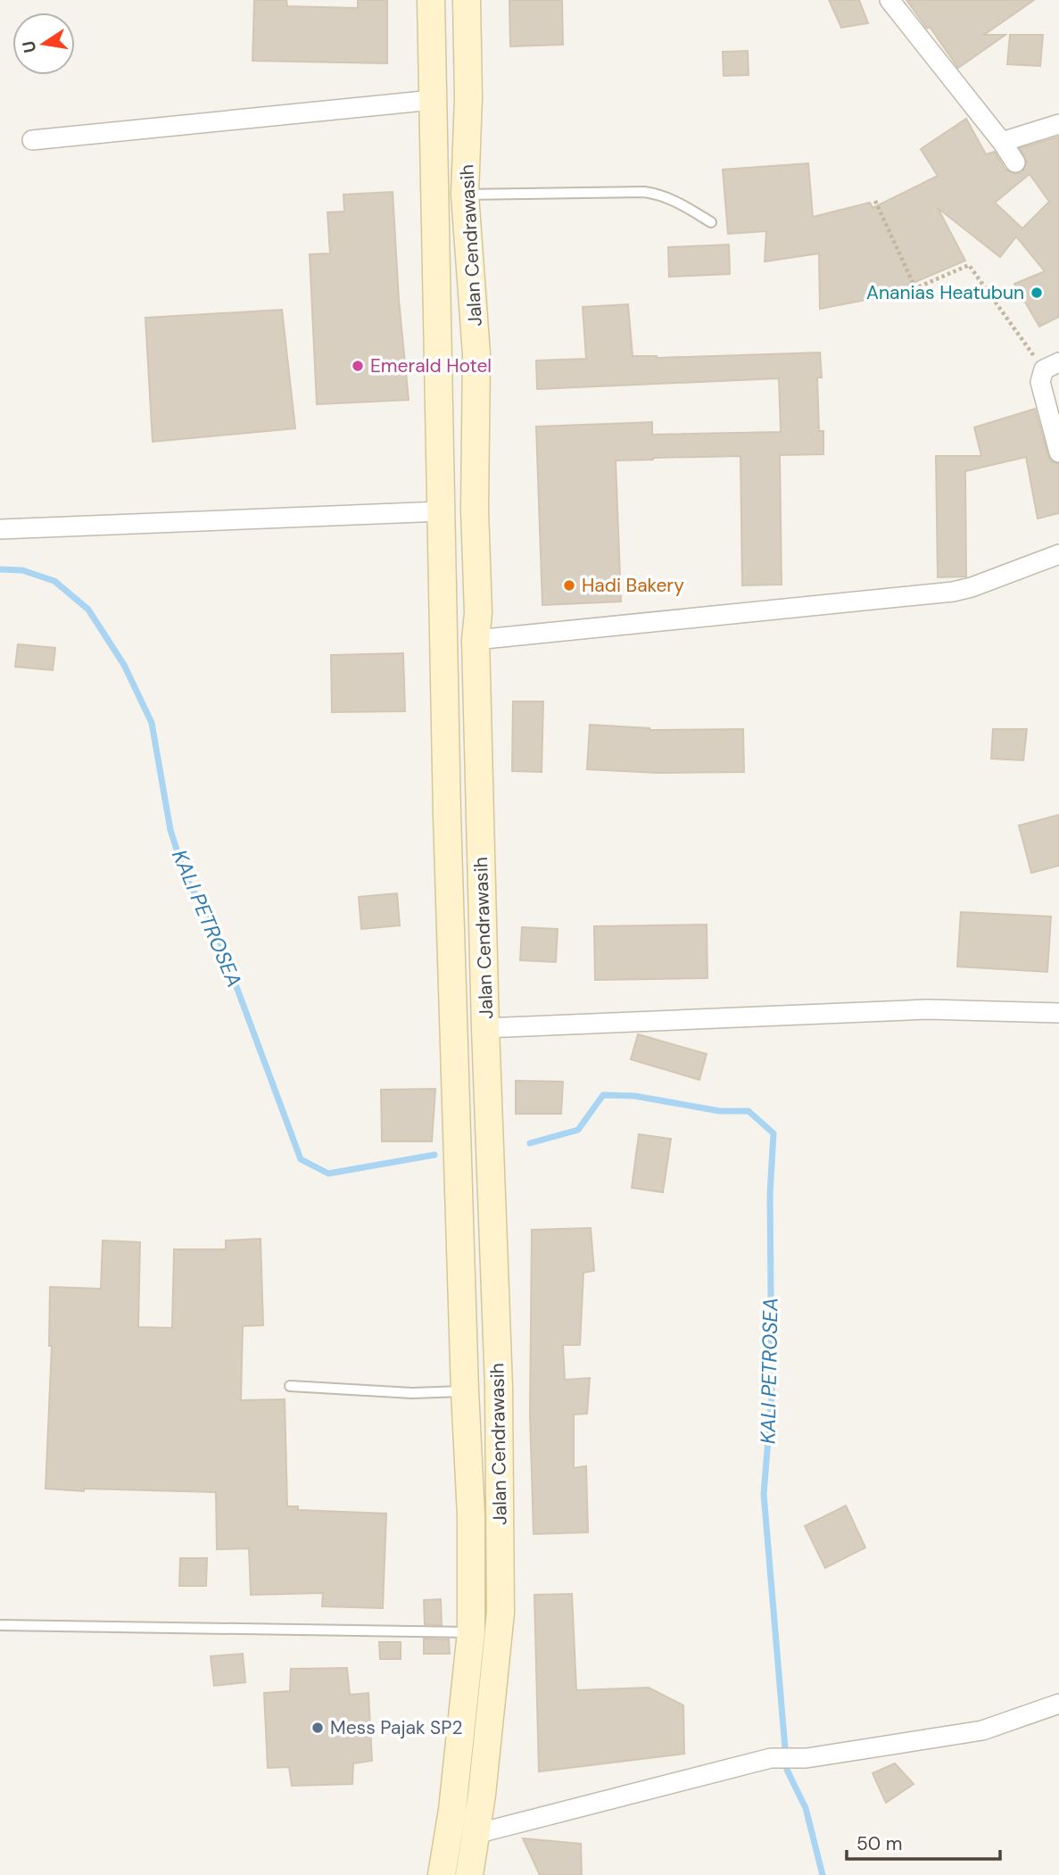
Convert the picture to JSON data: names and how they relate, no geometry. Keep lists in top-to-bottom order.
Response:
{
  "streets": {
    "main road": ["Jalan Cendrawasih"]
  },
  "water": ["KALI PETROSEA"],
  "places": [
    "Ananias Heatubun",
    "Emerald Hotel",
    "Hadi Bakery",
    "Mess Pajak SP2"
  ],
  "scale_bar": "50 m",
  "north": "left"
}
